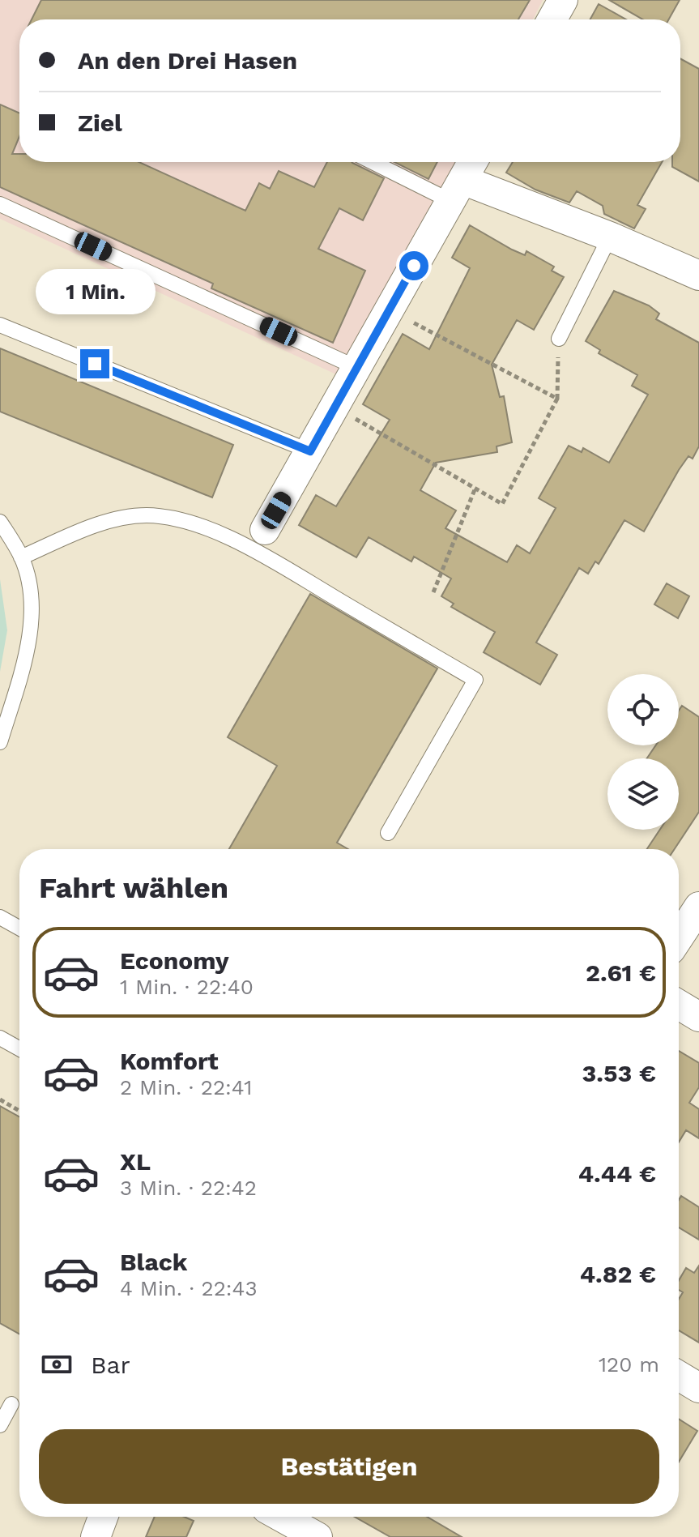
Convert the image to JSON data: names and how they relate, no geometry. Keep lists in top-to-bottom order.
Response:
{
  "page": {
    "banner": ["An den Drei Hasen", "Ziel"],
    "bubble": "1 Min.",
    "heading": "Fahrt wählen",
    "list": [
      {
        "name": "Economy",
        "note": "1 Min. · 22:40",
        "value": "2.61 €"
      },
      {
        "name": "Komfort",
        "note": "2 Min. · 22:41",
        "value": "3.53 €"
      },
      {
        "name": "XL",
        "note": "3 Min. · 22:42",
        "value": "4.44 €"
      },
      {
        "name": "Black",
        "note": "4 Min. · 22:43",
        "value": "4.82 €"
      }
    ],
    "pay": ["Bar", "120 m"],
    "buttons": "Bestätigen"
  }
}
